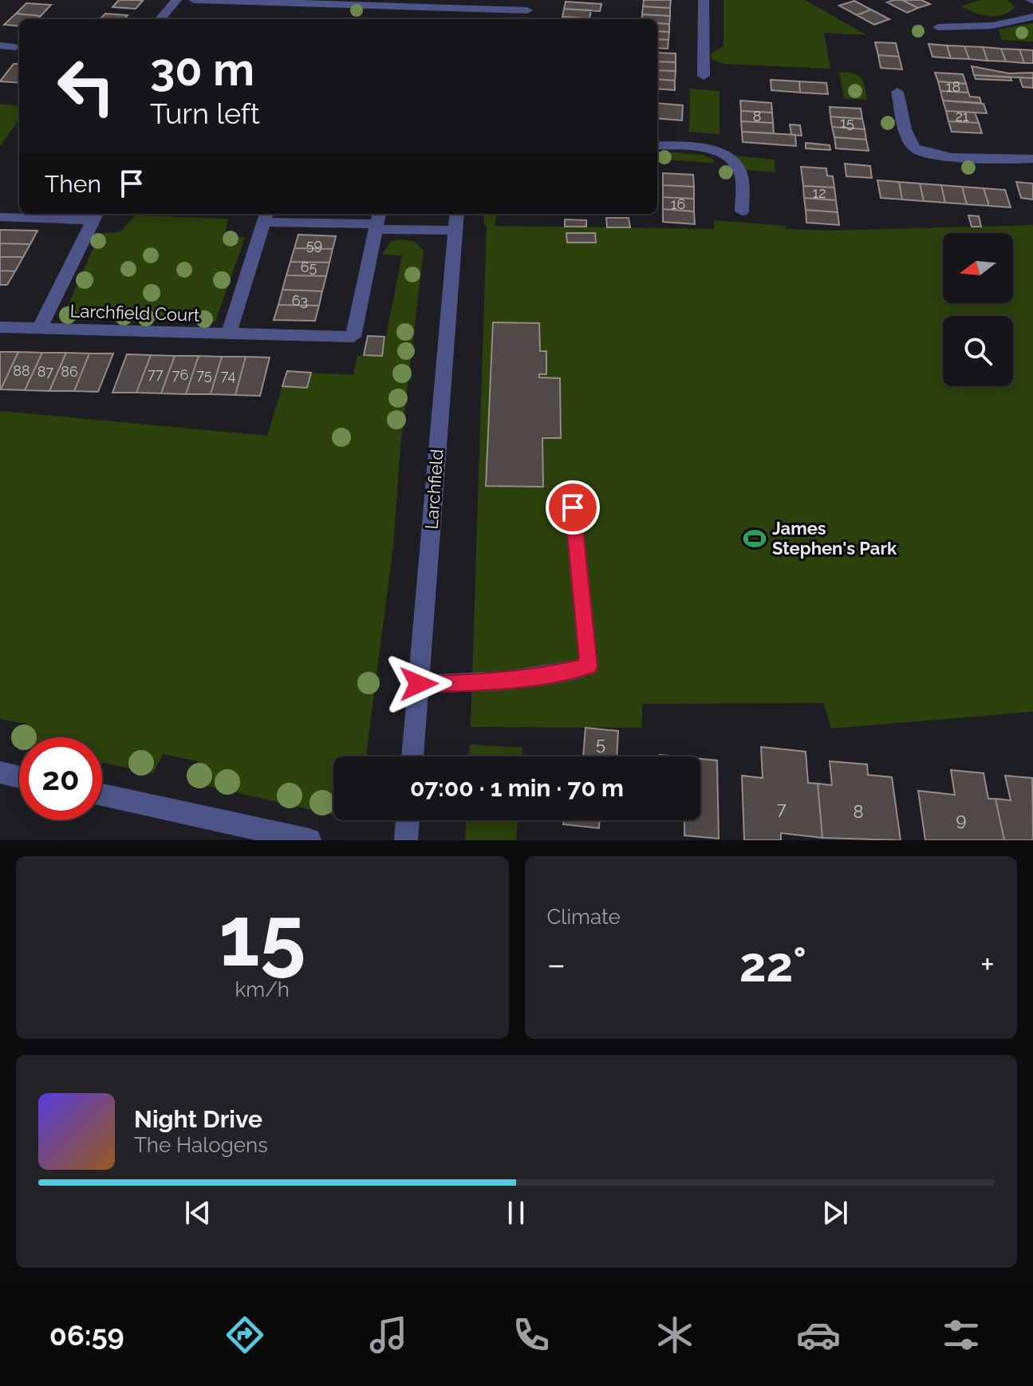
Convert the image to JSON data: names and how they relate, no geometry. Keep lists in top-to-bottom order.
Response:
{
  "streets": {
    "street": ["Larchfield Court", "Larchfield"]
  },
  "places": {
    "sports": ["James Stephen's Park"]
  },
  "house_numbers": [
    "18",
    "8",
    "21",
    "15",
    "12",
    "16",
    "59",
    "65",
    "63",
    "88",
    "87",
    "86",
    "77",
    "76",
    "75",
    "74",
    "5",
    "7",
    "8",
    "9"
  ],
  "north": "left",
  "page": {
    "turn": ["30 m", "Turn left"],
    "then": "Then",
    "limit": "20",
    "trip": "07:00 · 1 min · 70 m",
    "tile": [
      ["15", "km/h"],
      "Climate"
    ],
    "heat": ["−", "22°", "+"],
    "song": ["Night Drive", "The Halogens"],
    "tabs": "06:59"
  }
}
